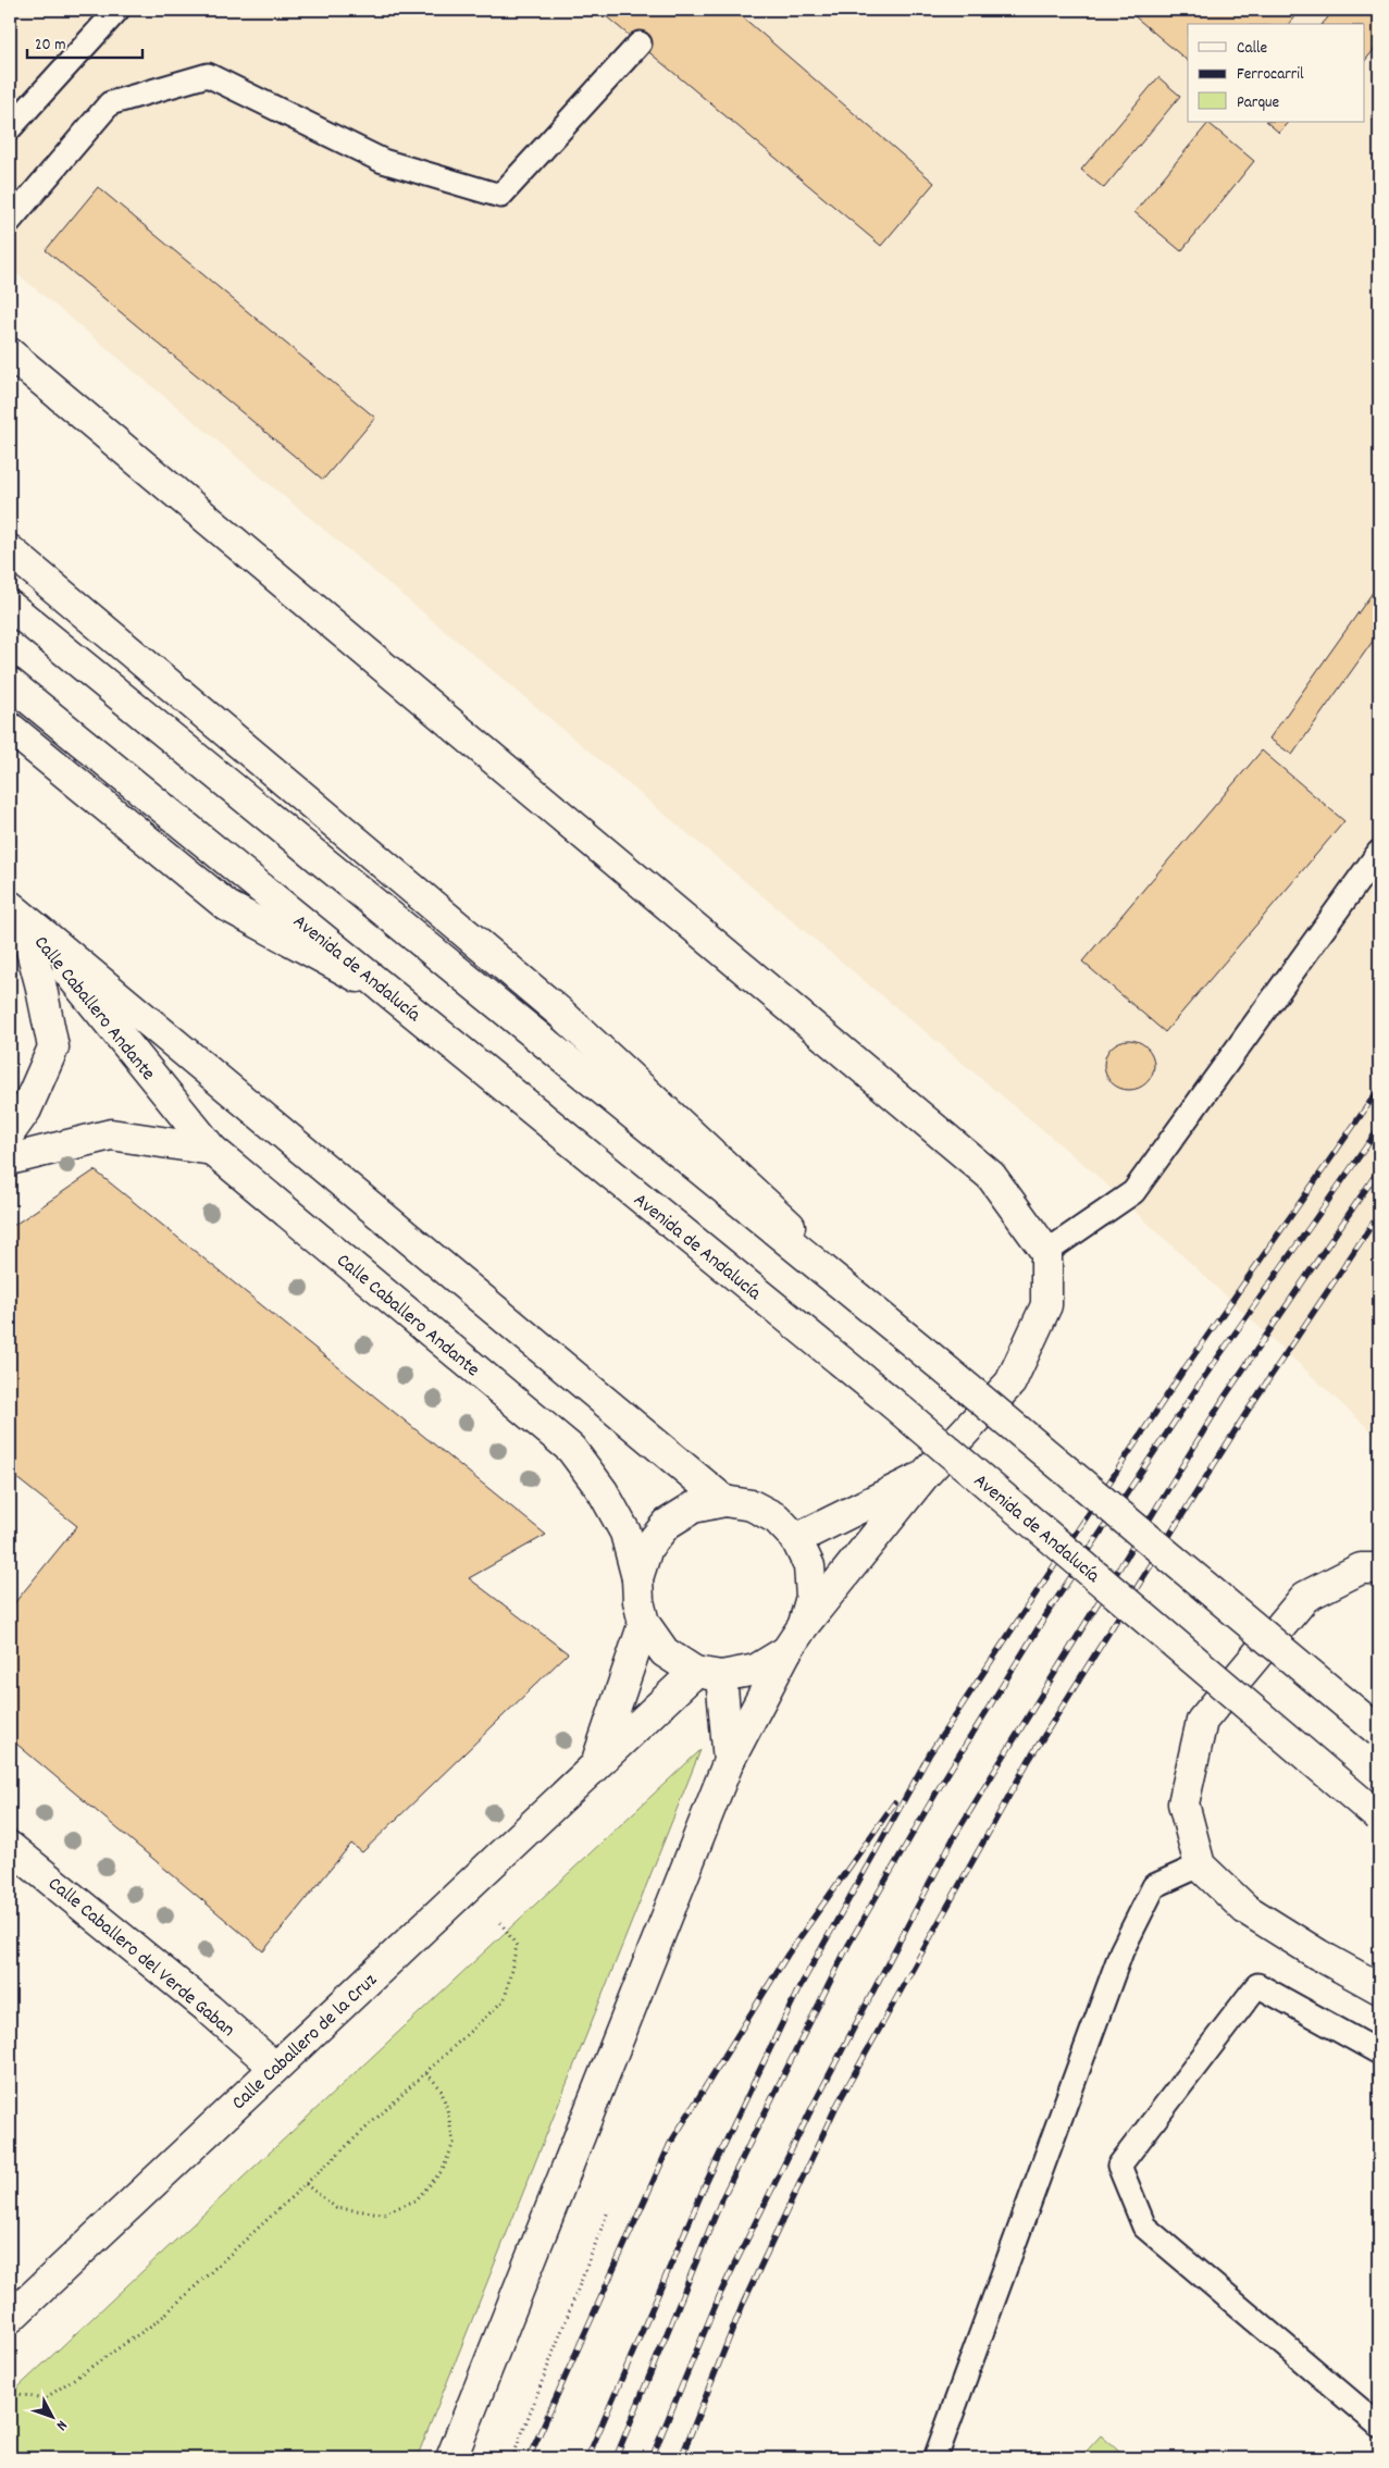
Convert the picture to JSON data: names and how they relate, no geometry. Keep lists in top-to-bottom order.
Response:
{
  "streets": {
    "street": [
      "Avenida de Andalucía",
      "Calle Caballero Andante",
      "Calle Caballero del Verde Gaban",
      "Calle Caballero de la Cruz"
    ]
  },
  "crossings": [
    ["Calle Caballero Andante", "Calle Caballero de la Cruz"],
    ["Calle Caballero del Verde Gaban", "Calle Caballero de la Cruz"]
  ],
  "legend": ["Calle", "Ferrocarril", "Parque"],
  "scale_bar": "20 m",
  "north": "bottom right"
}
